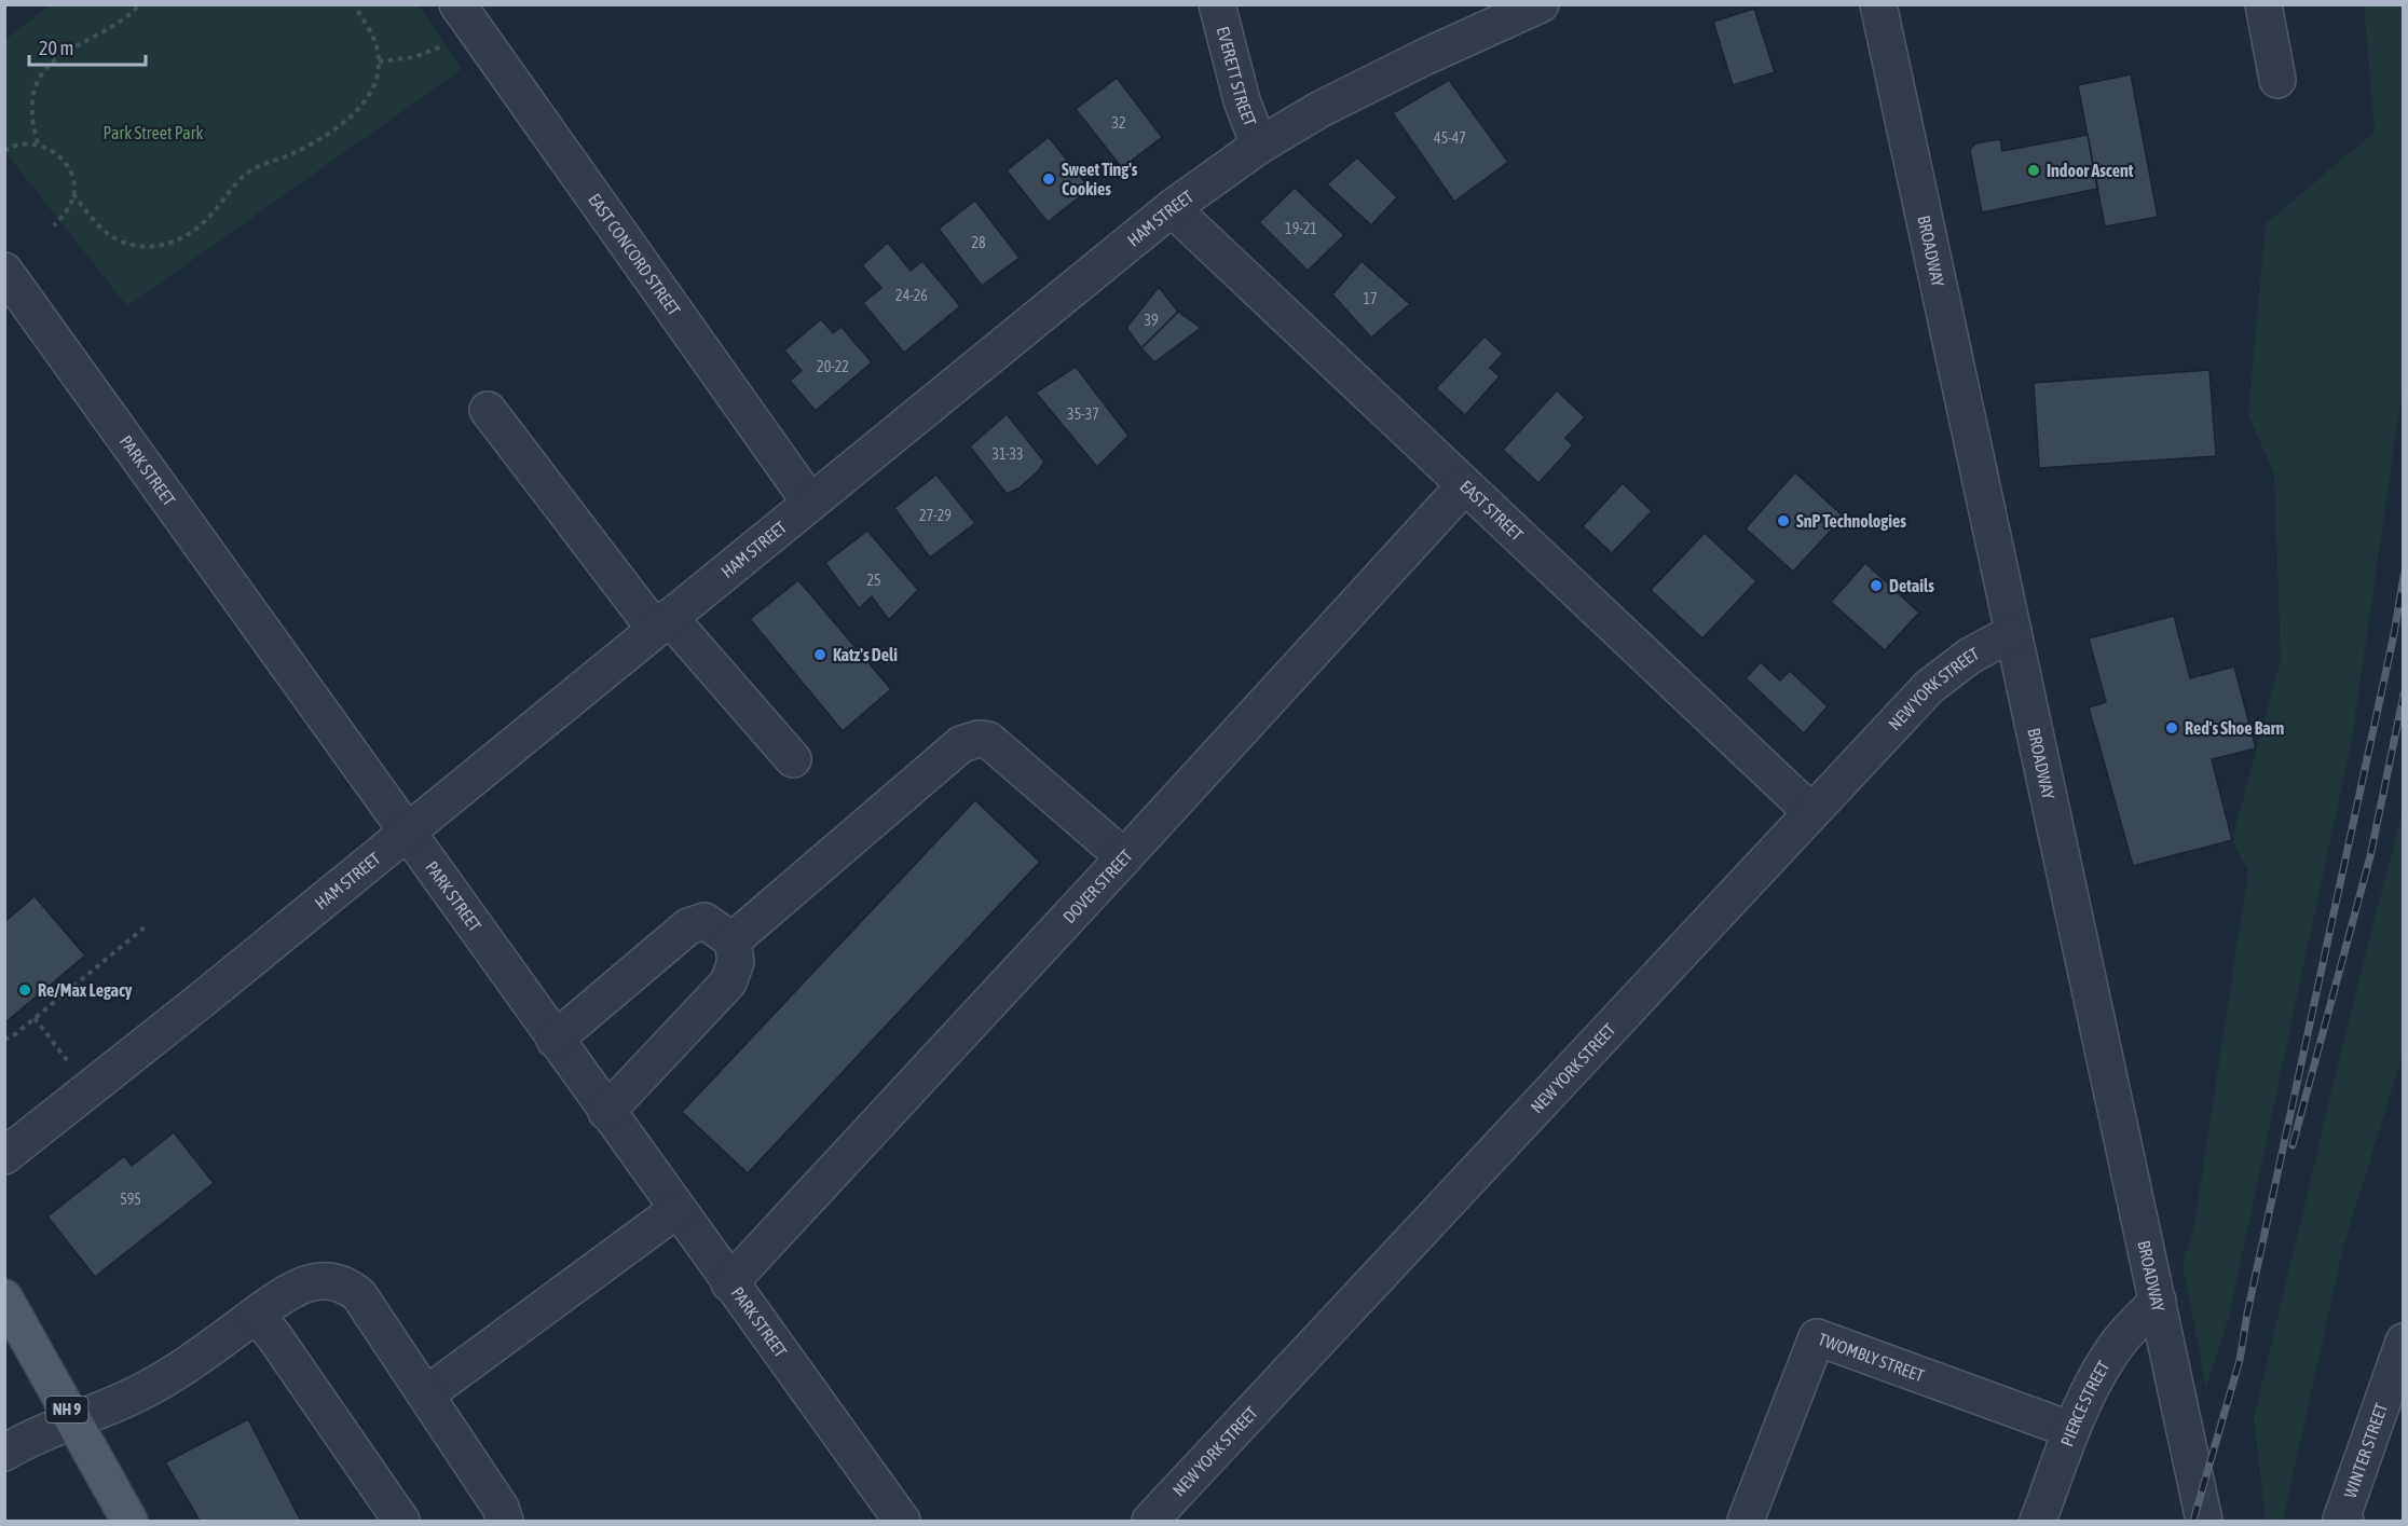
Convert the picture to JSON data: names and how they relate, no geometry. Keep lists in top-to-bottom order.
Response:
{
  "streets": {
    "main road": ["NH 9"],
    "street": [
      "EVERETT STREET",
      "HAM STREET",
      "BROADWAY",
      "EAST CONCORD STREET",
      "PARK STREET",
      "EAST STREET",
      "NEW YORK STREET",
      "DOVER STREET",
      "TWOMBLY STREET",
      "PIERCE STREET",
      "WINTER STREET"
    ]
  },
  "crossings": [
    ["EVERETT STREET", "HAM STREET"],
    ["HAM STREET", "EAST CONCORD STREET"],
    ["HAM STREET", "PARK STREET"],
    ["HAM STREET", "EAST STREET"],
    ["BROADWAY", "NEW YORK STREET"],
    ["BROADWAY", "PIERCE STREET"],
    ["PARK STREET", "DOVER STREET"],
    ["EAST STREET", "NEW YORK STREET"],
    ["EAST STREET", "DOVER STREET"],
    ["TWOMBLY STREET", "PIERCE STREET"]
  ],
  "parks": ["Park Street Park"],
  "places": [
    "Indoor Ascent",
    "Sweet Ting's Cookies",
    "SnP Technologies",
    "Details",
    "Katz's Deli",
    "Red's Shoe Barn",
    "Re/Max Legacy"
  ],
  "house_numbers": [
    "32",
    "45-47",
    "19-21",
    "28",
    "24-26",
    "17",
    "39",
    "20-22",
    "35-37",
    "31-33",
    "27-29",
    "25",
    "595"
  ],
  "scale_bar": "20 m"
}
